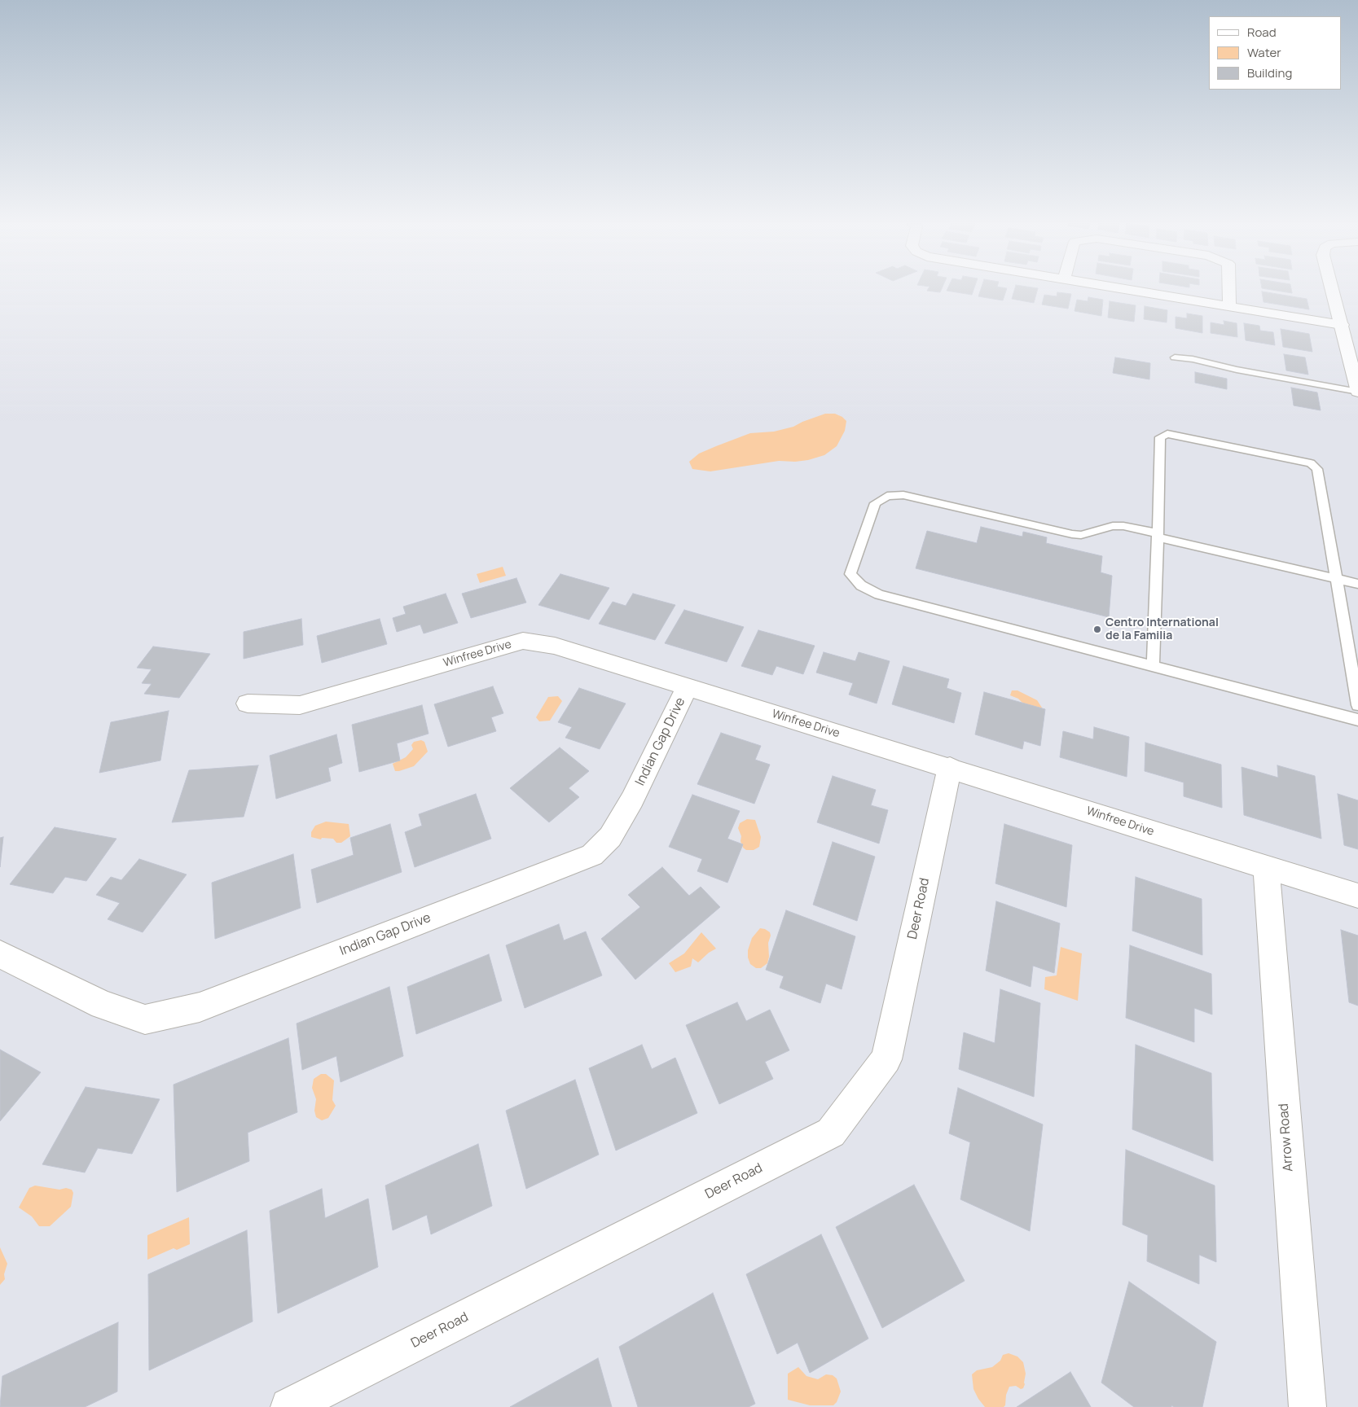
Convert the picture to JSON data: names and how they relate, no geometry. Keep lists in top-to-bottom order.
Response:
{
  "streets": {
    "street": [
      "Winfree Drive",
      "Indian Gap Drive",
      "Deer Road",
      "Arrow Road"
    ]
  },
  "crossings": [
    ["Winfree Drive", "Indian Gap Drive"],
    ["Winfree Drive", "Deer Road"],
    ["Winfree Drive", "Arrow Road"]
  ],
  "places": ["Centro International de la Familia"],
  "legend": ["Road", "Water", "Building"]
}
